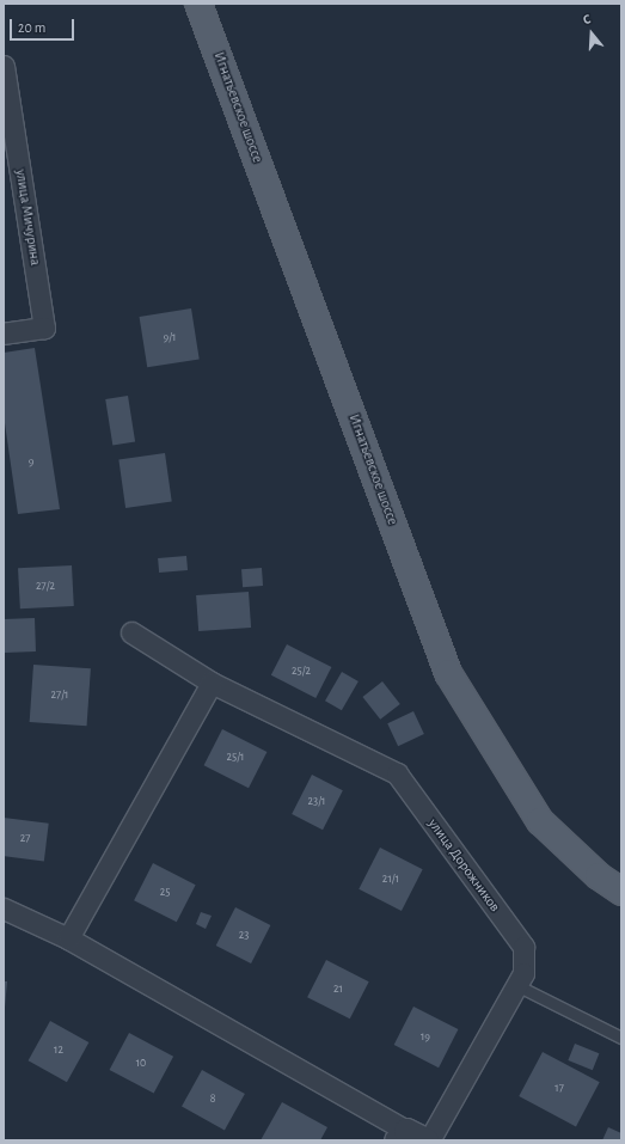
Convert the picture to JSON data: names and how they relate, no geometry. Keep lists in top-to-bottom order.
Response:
{
  "streets": {
    "main road": ["Игнатьевское шоссе"],
    "street": ["улица Мичурина", "улица Дорожников"]
  },
  "house_numbers": [
    "9/1",
    "9",
    "27/2",
    "25/2",
    "27/1",
    "25/1",
    "23/1",
    "27",
    "21/1",
    "25",
    "23",
    "21",
    "19",
    "12",
    "10",
    "17",
    "8"
  ],
  "scale_bar": "20 m",
  "north": "top"
}
